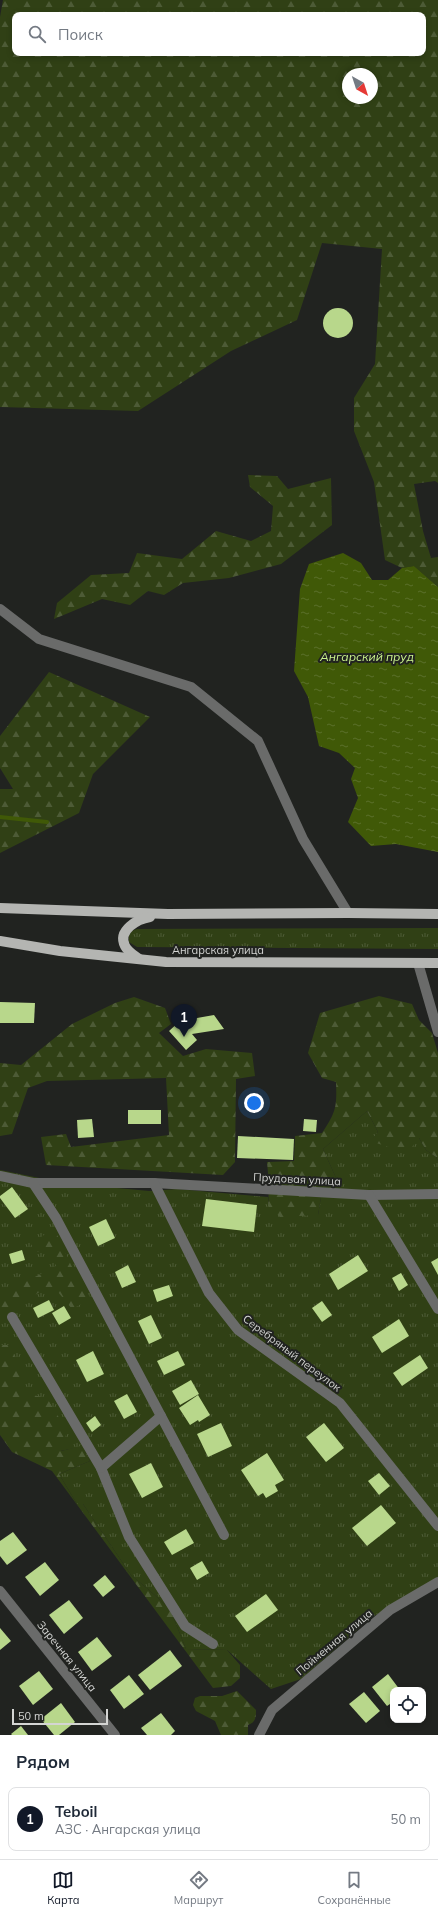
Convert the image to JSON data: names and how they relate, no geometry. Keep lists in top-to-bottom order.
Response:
{
  "streets": {
    "main road": ["Ангарская улица"],
    "street": [
      "Прудовая улица",
      "Серебряный переулок",
      "Пойменная улица",
      "Заречная улица"
    ]
  },
  "crossings": [
    ["Прудовая улица", "Серебряный переулок"]
  ],
  "water": ["Ангарский пруд"],
  "scale_bar": "50 m",
  "north": "bottom right",
  "page": {
    "search": "Поиск",
    "pins": "1",
    "scale": "50 m",
    "heading": "Рядом",
    "list": [
      {
        "mark": "1",
        "name": "Teboil",
        "note": "АЗС · Ангарская улица",
        "value": "50 m"
      }
    ],
    "nav": ["Карта", "Маршрут", "Сохранённые"]
  }
}
